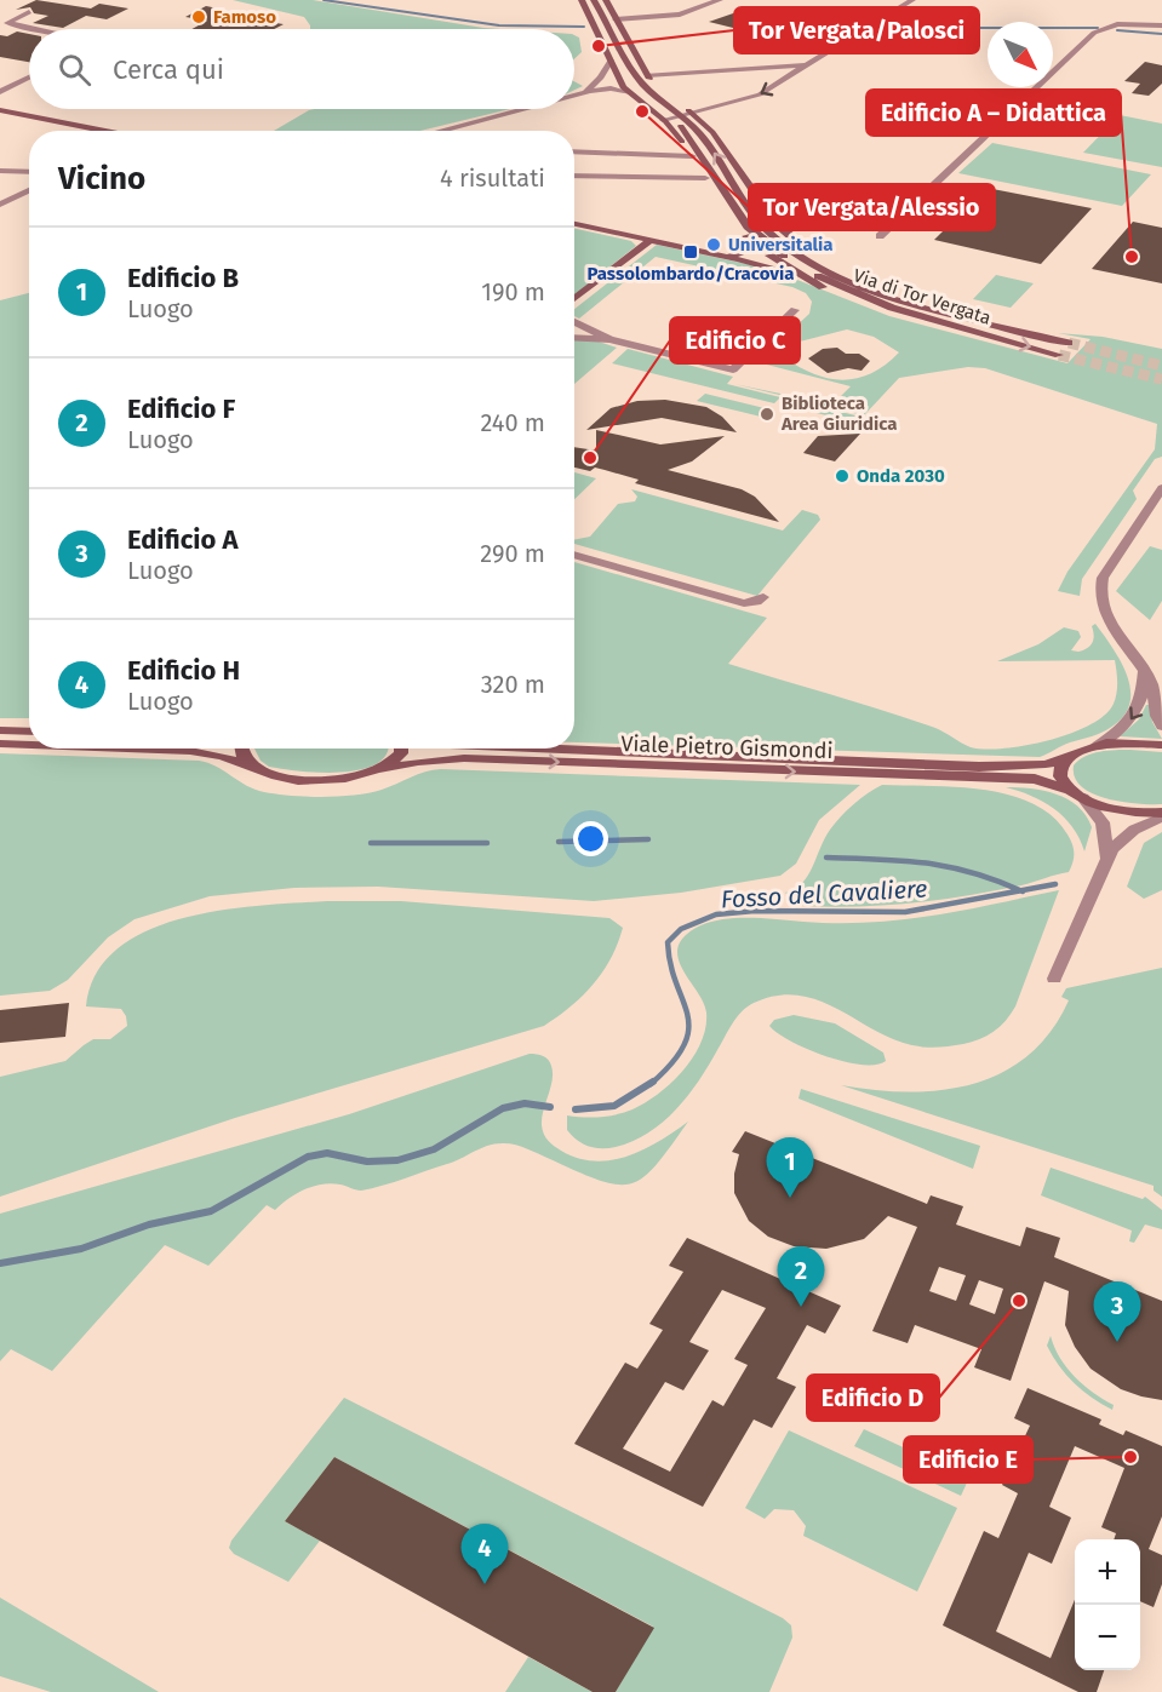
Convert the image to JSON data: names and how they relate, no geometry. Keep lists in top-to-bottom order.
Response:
{
  "streets": {
    "street": ["Via di Tor Vergata", "Viale Pietro Gismondi"]
  },
  "water": ["Fosso del Cavaliere"],
  "places": {
    "other": [
      "Famoso",
      "Tor Vergata/Palosci",
      "Tor Vergata/Alessio",
      "Universitalia",
      "Edificio A – Didattica",
      "Biblioteca Area Giuridica",
      "Edificio C",
      "Onda 2030",
      "Edificio D",
      "Edificio E"
    ],
    "transit": ["Passolombardo/Cracovia"]
  },
  "north": "bottom right",
  "page": {
    "search": "Cerca qui",
    "heading": ["Vicino", "4 risultati"],
    "list": [
      {
        "mark": "1",
        "name": "Edificio B",
        "note": "Luogo",
        "value": "190 m"
      },
      {
        "mark": "2",
        "name": "Edificio F",
        "note": "Luogo",
        "value": "240 m"
      },
      {
        "mark": "3",
        "name": "Edificio A",
        "note": "Luogo",
        "value": "290 m"
      },
      {
        "mark": "4",
        "name": "Edificio H",
        "note": "Luogo",
        "value": "320 m"
      }
    ],
    "pins": [
      "1",
      "2",
      "3",
      "4"
    ],
    "map_buttons": ["+", "−"]
  }
}
